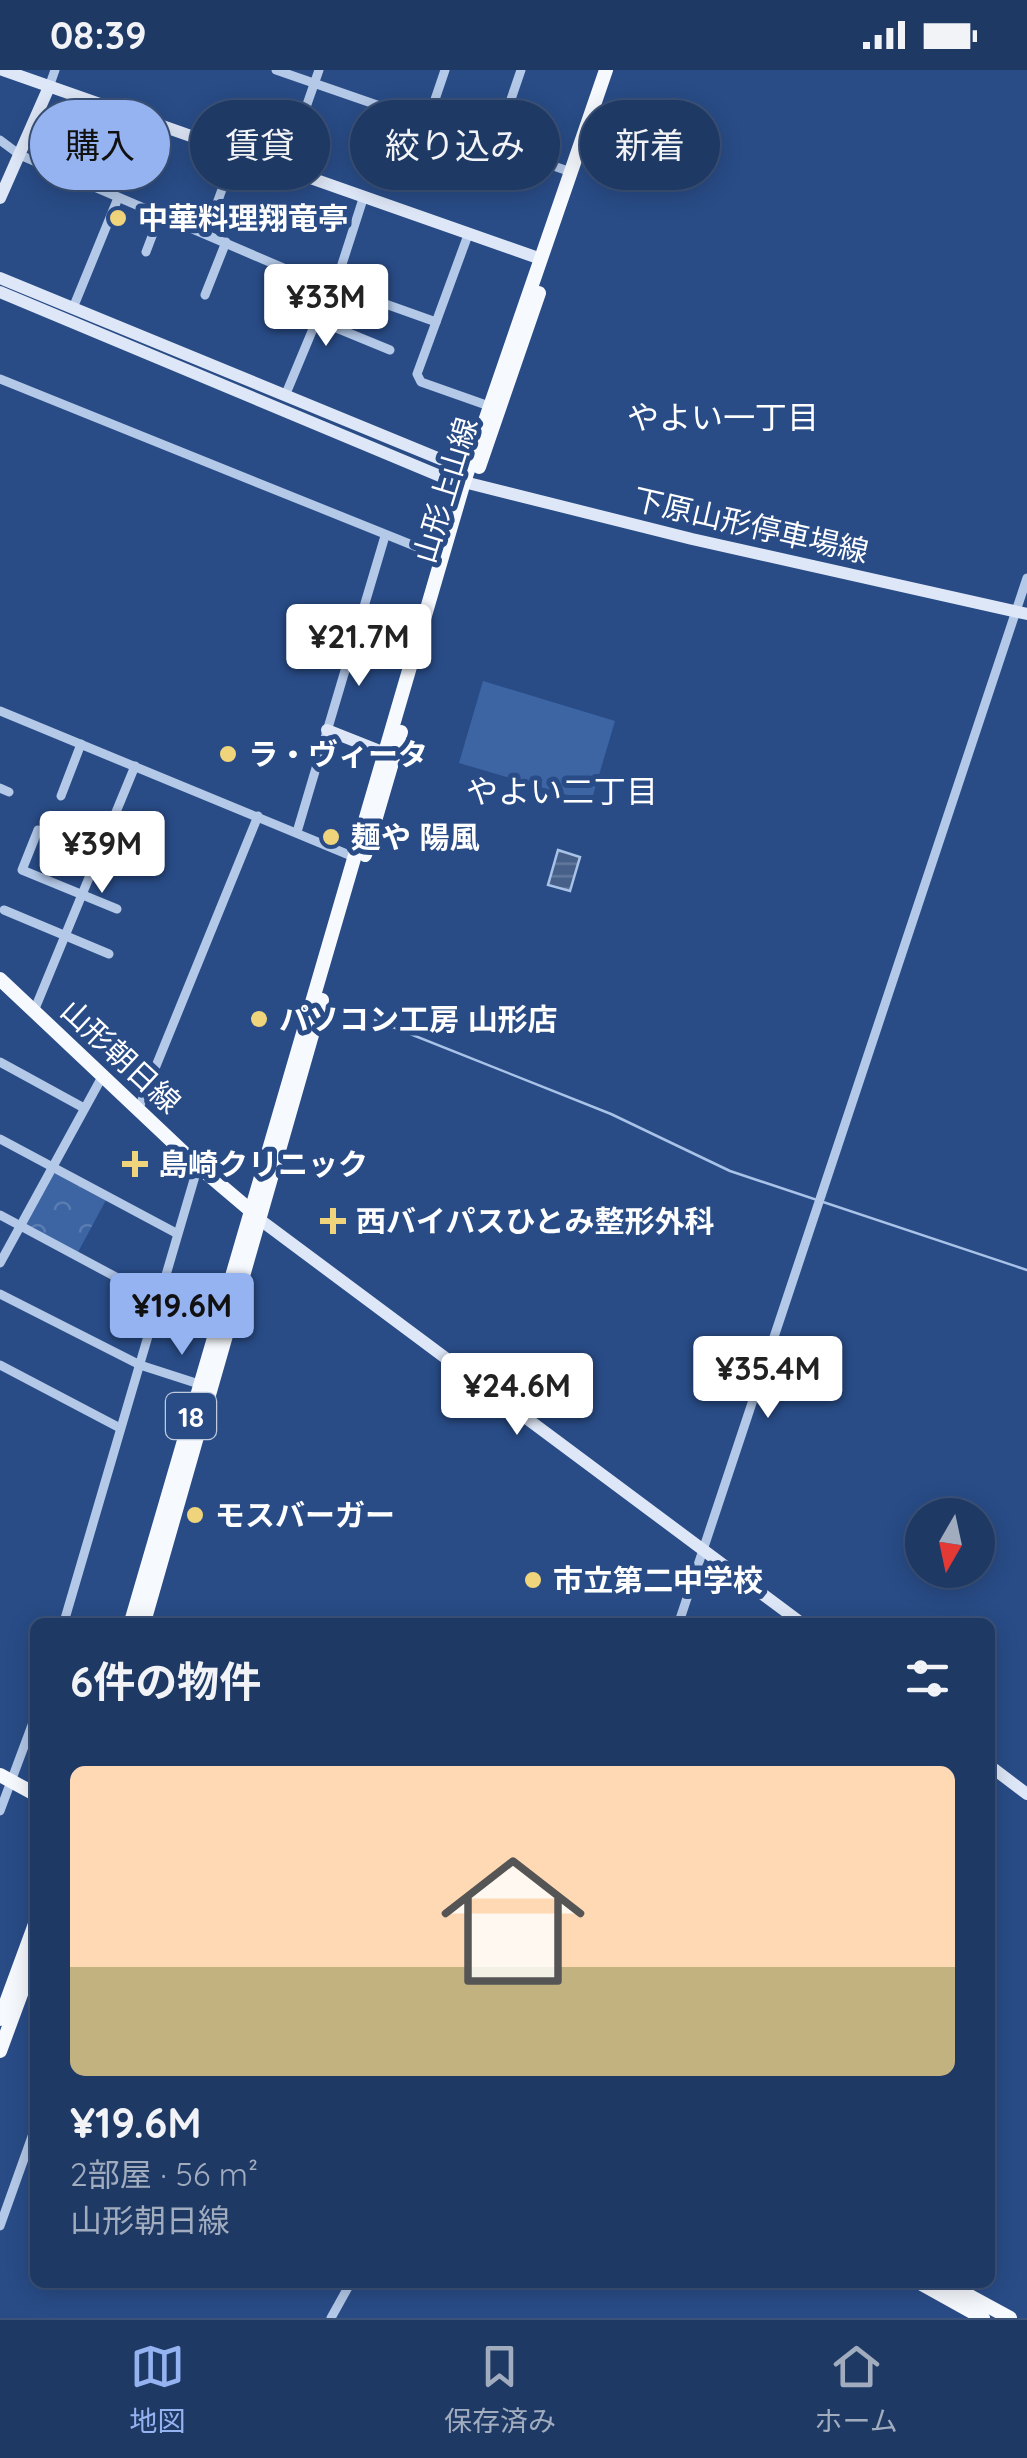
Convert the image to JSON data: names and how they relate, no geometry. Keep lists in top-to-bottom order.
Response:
{
  "streets": {
    "main road": [
      "山形上山線",
      "下原山形停車場線",
      "山形朝日線",
      "18"
    ]
  },
  "crossings": [
    ["山形上山線", "下原山形停車場線"],
    ["山形上山線", "山形朝日線"],
    ["山形上山線", "18"],
    ["山形朝日線", "18"]
  ],
  "districts": ["やよい一丁目", "やよい二丁目"],
  "places": {
    "other": [
      "中華料理翔竜亭",
      "ラ・ヴィータ",
      "麺や 陽風",
      "パソコン工房 山形店",
      "モスバーガー",
      "市立第二中学校"
    ],
    "health": ["島崎クリニック", "西バイパスひとみ整形外科"]
  },
  "north": "bottom",
  "page": {
    "status": "08:39",
    "chip": [
      "購入",
      "賃貸",
      "絞り込み",
      "新着"
    ],
    "price": [
      "¥33M",
      "¥21.7M",
      "¥39M",
      "¥19.6M",
      "¥35.4M",
      "¥24.6M"
    ],
    "heading": "6件の物件",
    "list": [
      {
        "name": "¥19.6M",
        "note": "2部屋 · 56 m² · 山形朝日線"
      }
    ],
    "tabs": ["地図", "保存済み", "ホーム"]
  }
}
